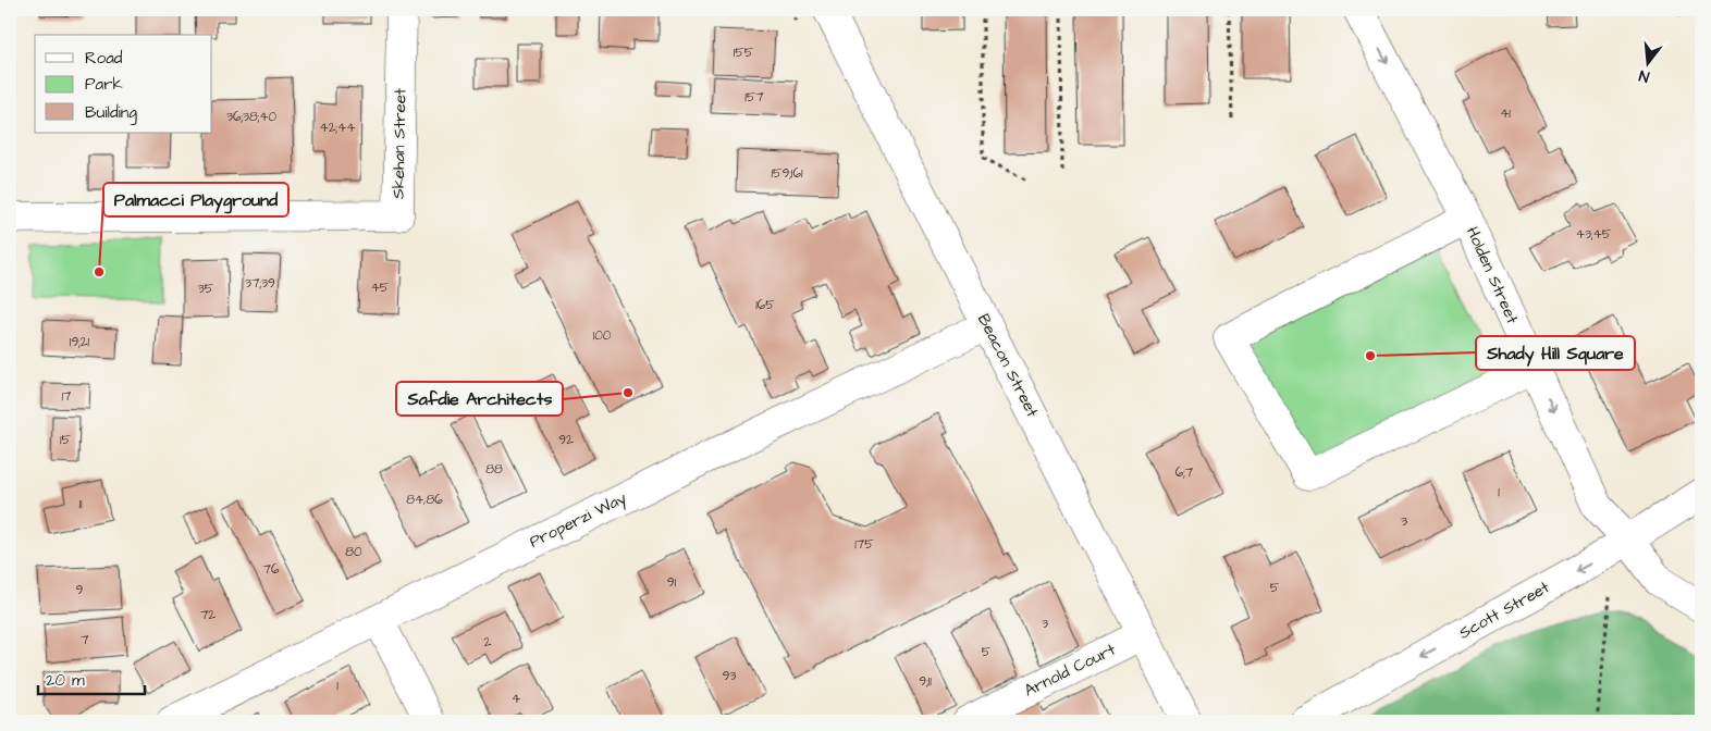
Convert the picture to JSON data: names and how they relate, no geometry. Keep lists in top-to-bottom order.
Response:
{
  "streets": {
    "street": [
      "Skehan Street",
      "Holden Street",
      "Beacon Street",
      "Properzi Way",
      "Scott Street",
      "Arnold Court"
    ]
  },
  "crossings": [
    ["Holden Street", "Scott Street"],
    ["Beacon Street", "Properzi Way"],
    ["Beacon Street", "Arnold Court"]
  ],
  "one_way": ["Holden Street", "Scott Street"],
  "places": ["Palmacci Playground", "Shady Hill Square", "Safdie Architects"],
  "house_numbers": [
    "155",
    "157",
    "41",
    "36;38;40",
    "42;44",
    "159;161",
    "43;45",
    "37;39",
    "45",
    "35",
    "165",
    "100",
    "19;21",
    "17",
    "15",
    "92",
    "88",
    "6;7",
    "1",
    "84,86",
    "11",
    "3",
    "175",
    "80",
    "76",
    "91",
    "5",
    "9",
    "72",
    "3",
    "7",
    "2",
    "5",
    "93",
    "9;11",
    "1",
    "4"
  ],
  "legend": ["Road", "Park", "Building"],
  "scale_bar": "20 m",
  "north": "bottom"
}
